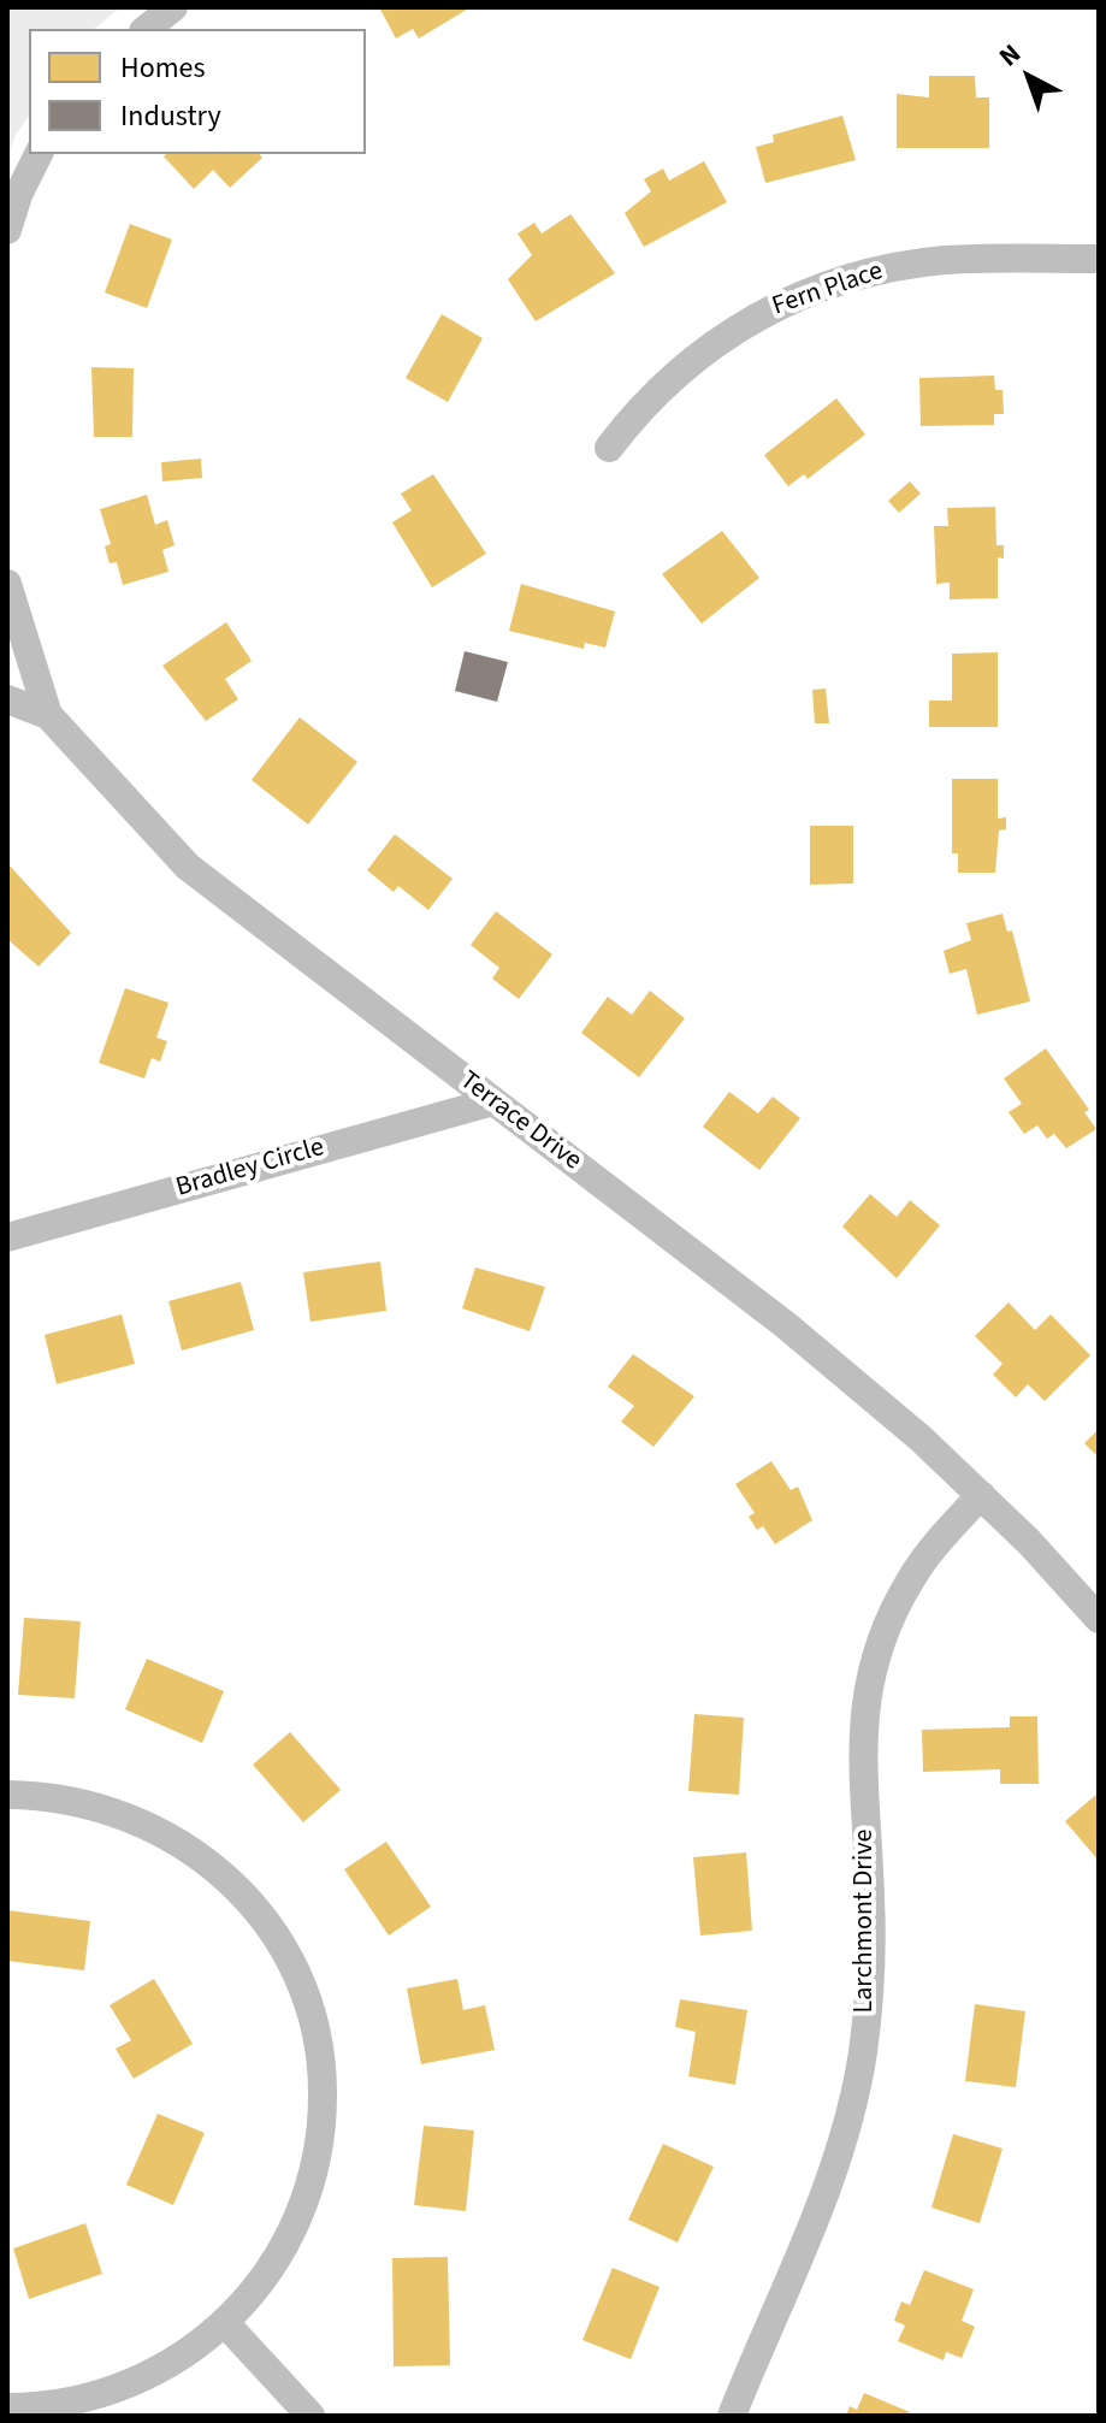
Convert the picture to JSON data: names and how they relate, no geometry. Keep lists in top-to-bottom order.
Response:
{
  "streets": {
    "street": [
      "Fern Place",
      "Terrace Drive",
      "Bradley Circle",
      "Larchmont Drive"
    ]
  },
  "crossings": [
    ["Terrace Drive", "Bradley Circle"],
    ["Terrace Drive", "Larchmont Drive"]
  ],
  "legend": ["Homes", "Industry"],
  "north": "top left"
}
